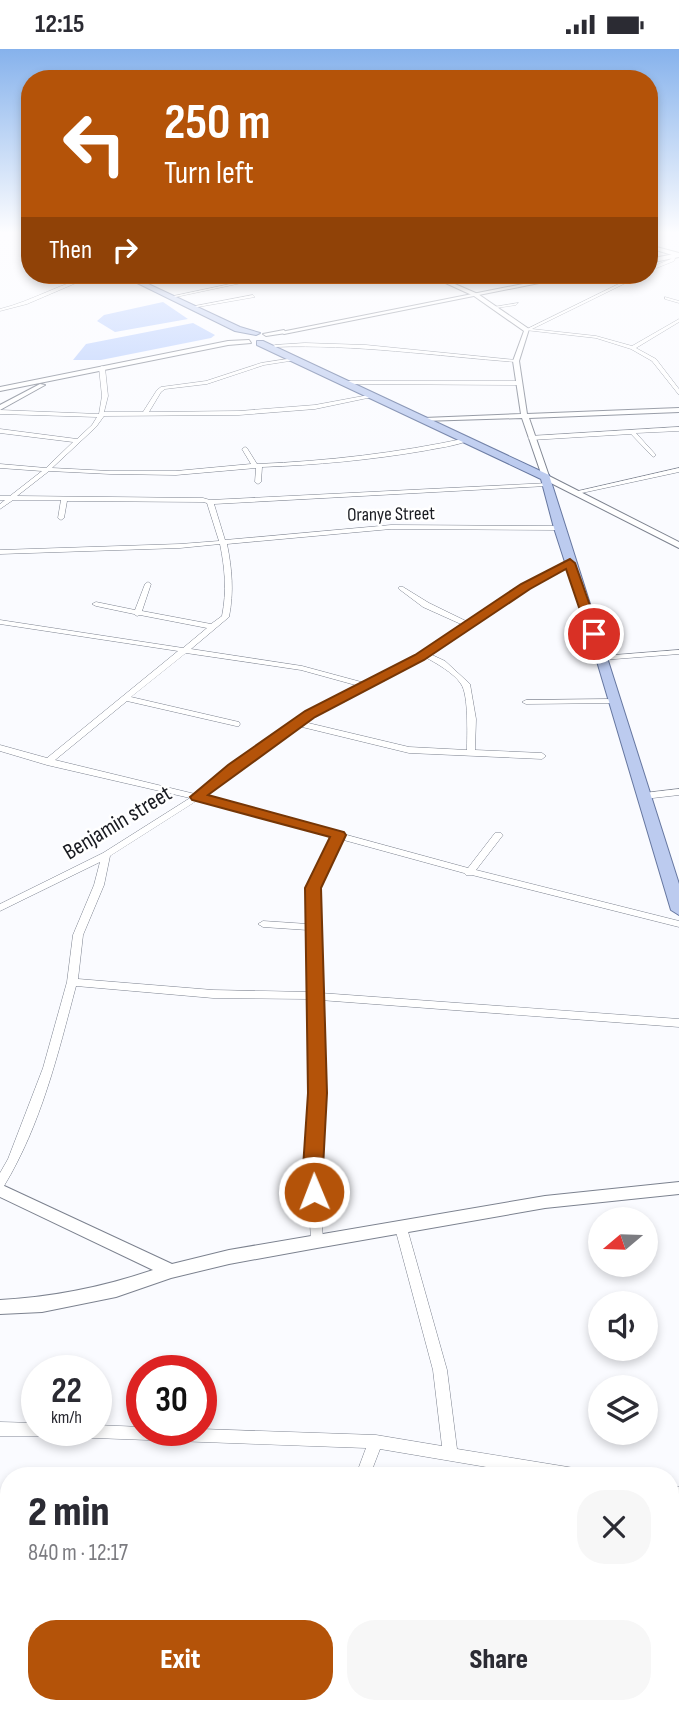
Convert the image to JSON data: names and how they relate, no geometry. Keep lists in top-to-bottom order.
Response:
{
  "streets": {
    "street": ["Oranye Street", "Benjamin street"]
  },
  "north": "left",
  "page": {
    "status": "12:15",
    "turn": ["250 m", "Turn left"],
    "then": "Then",
    "speed": "22 km/h",
    "limit": "30",
    "heading": ["2 min", "840 m · 12:17"],
    "buttons": ["Exit", "Share"]
  }
}
